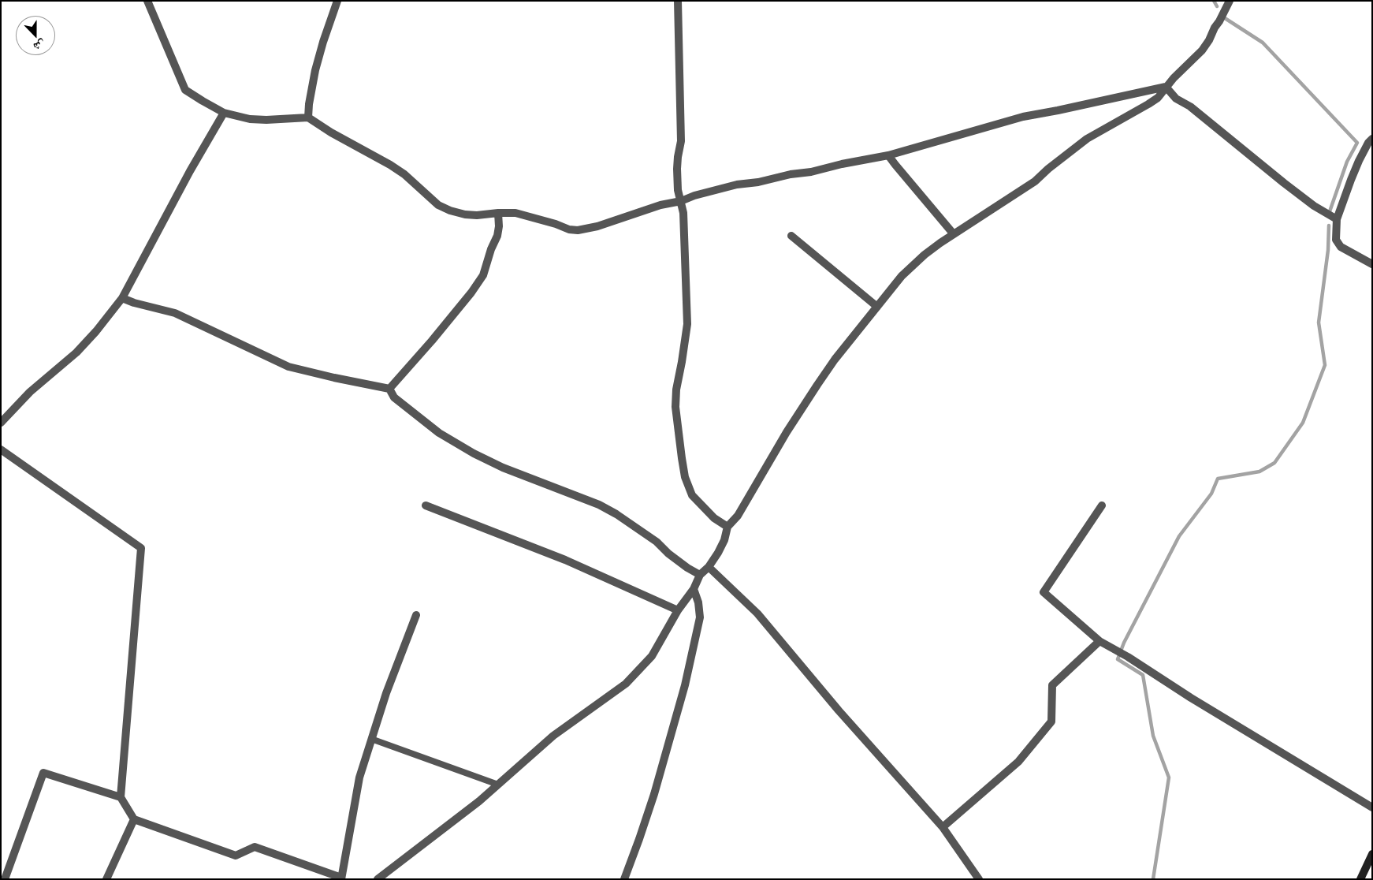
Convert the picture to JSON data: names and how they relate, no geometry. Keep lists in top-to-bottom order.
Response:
{
  "north": "bottom"
}
